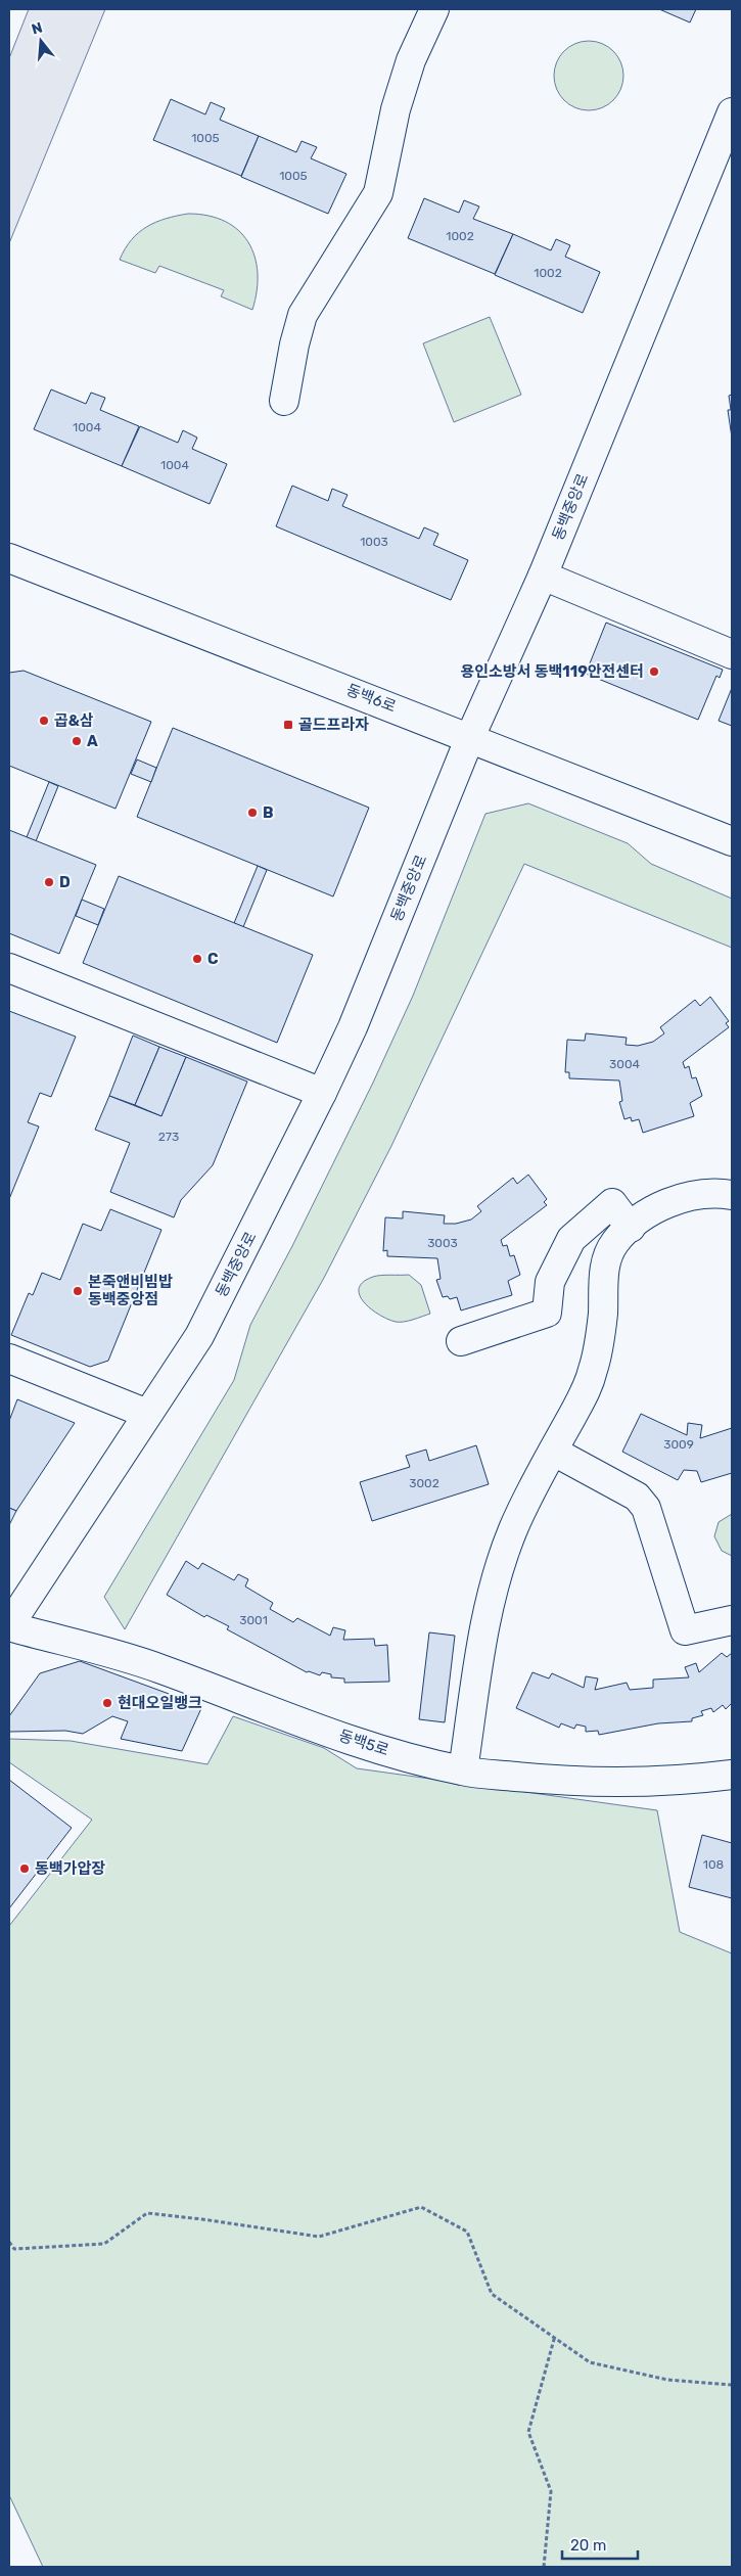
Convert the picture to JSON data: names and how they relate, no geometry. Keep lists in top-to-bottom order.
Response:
{
  "streets": {
    "street": ["동백중앙로", "동백6로", "동백5로"]
  },
  "crossings": [
    ["동백중앙로", "동백6로"],
    ["동백중앙로", "동백5로"]
  ],
  "places": {
    "other": [
      "용인소방서 동백119안전센터",
      "곱&삼",
      "A",
      "B",
      "D",
      "C",
      "본죽앤비빔밥 동백중앙점",
      "현대오일뱅크",
      "동백가압장"
    ],
    "transit": ["골드프라자"]
  },
  "house_numbers": [
    "1005",
    "1005",
    "1002",
    "1002",
    "1004",
    "1004",
    "1003",
    "3004",
    "273",
    "3003",
    "3009",
    "3002",
    "3001",
    "108"
  ],
  "scale_bar": "20 m",
  "north": "top"
}
